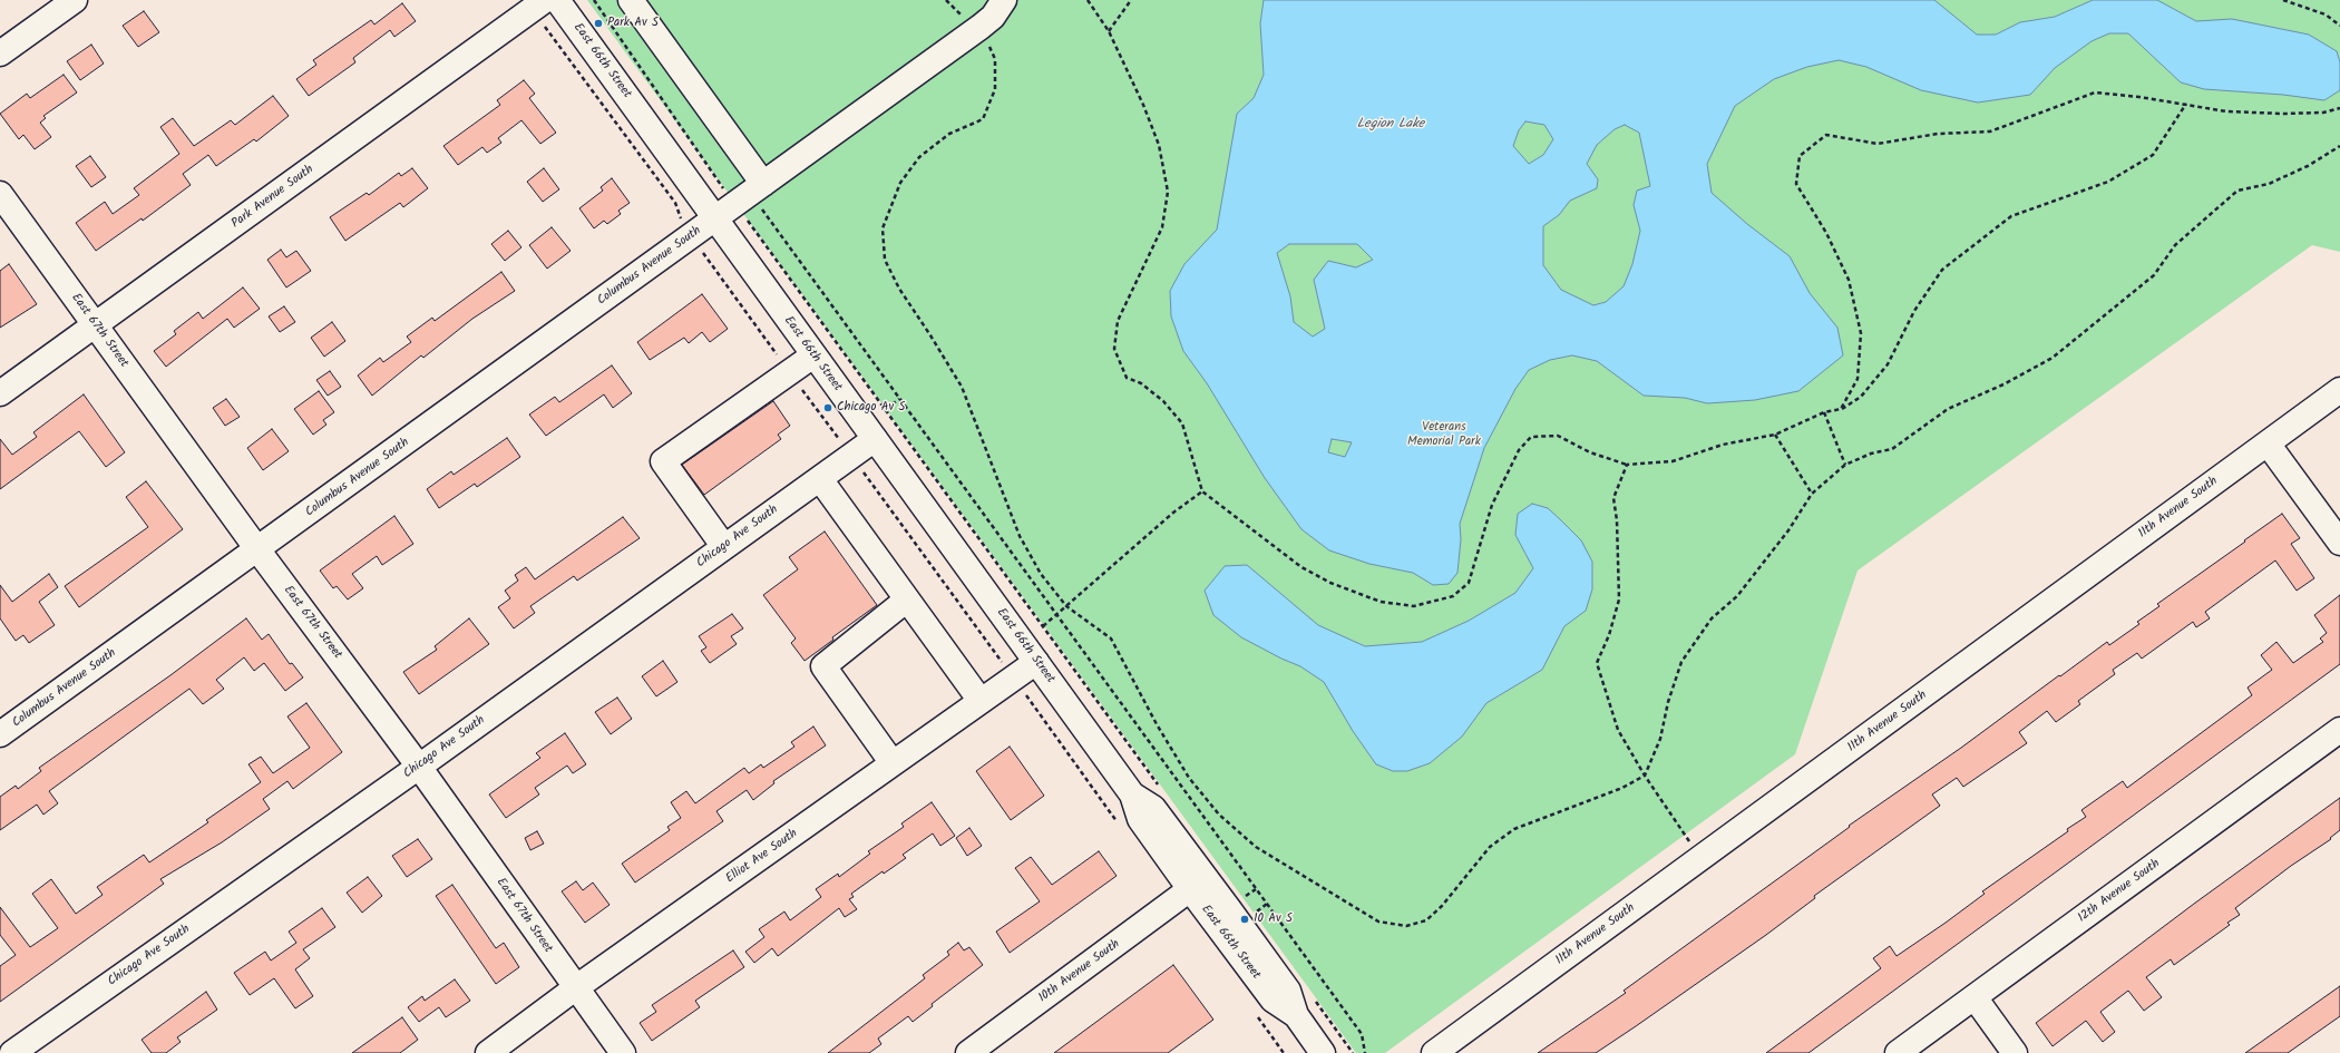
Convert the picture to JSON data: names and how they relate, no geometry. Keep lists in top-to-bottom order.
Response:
{
  "streets": {
    "street": [
      "East 66th Street",
      "Park Avenue South",
      "Columbus Avenue South",
      "East 67th Street",
      "11th Avenue South",
      "Chicago Ave South",
      "Elliot Ave South",
      "12th Avenue South",
      "10th Avenue South"
    ]
  },
  "crossings": [
    ["East 66th Street", "Columbus Avenue South"],
    ["East 66th Street", "Chicago Ave South"],
    ["East 66th Street", "Elliot Ave South"],
    ["East 66th Street", "10th Avenue South"],
    ["Park Avenue South", "East 67th Street"],
    ["Columbus Avenue South", "East 67th Street"],
    ["East 67th Street", "Chicago Ave South"],
    ["East 67th Street", "Elliot Ave South"]
  ],
  "water": ["Legion Lake"],
  "parks": ["Veterans Memorial Park"],
  "places": ["Park Av S", "Chicago Av S", "10 Av S"]
}
